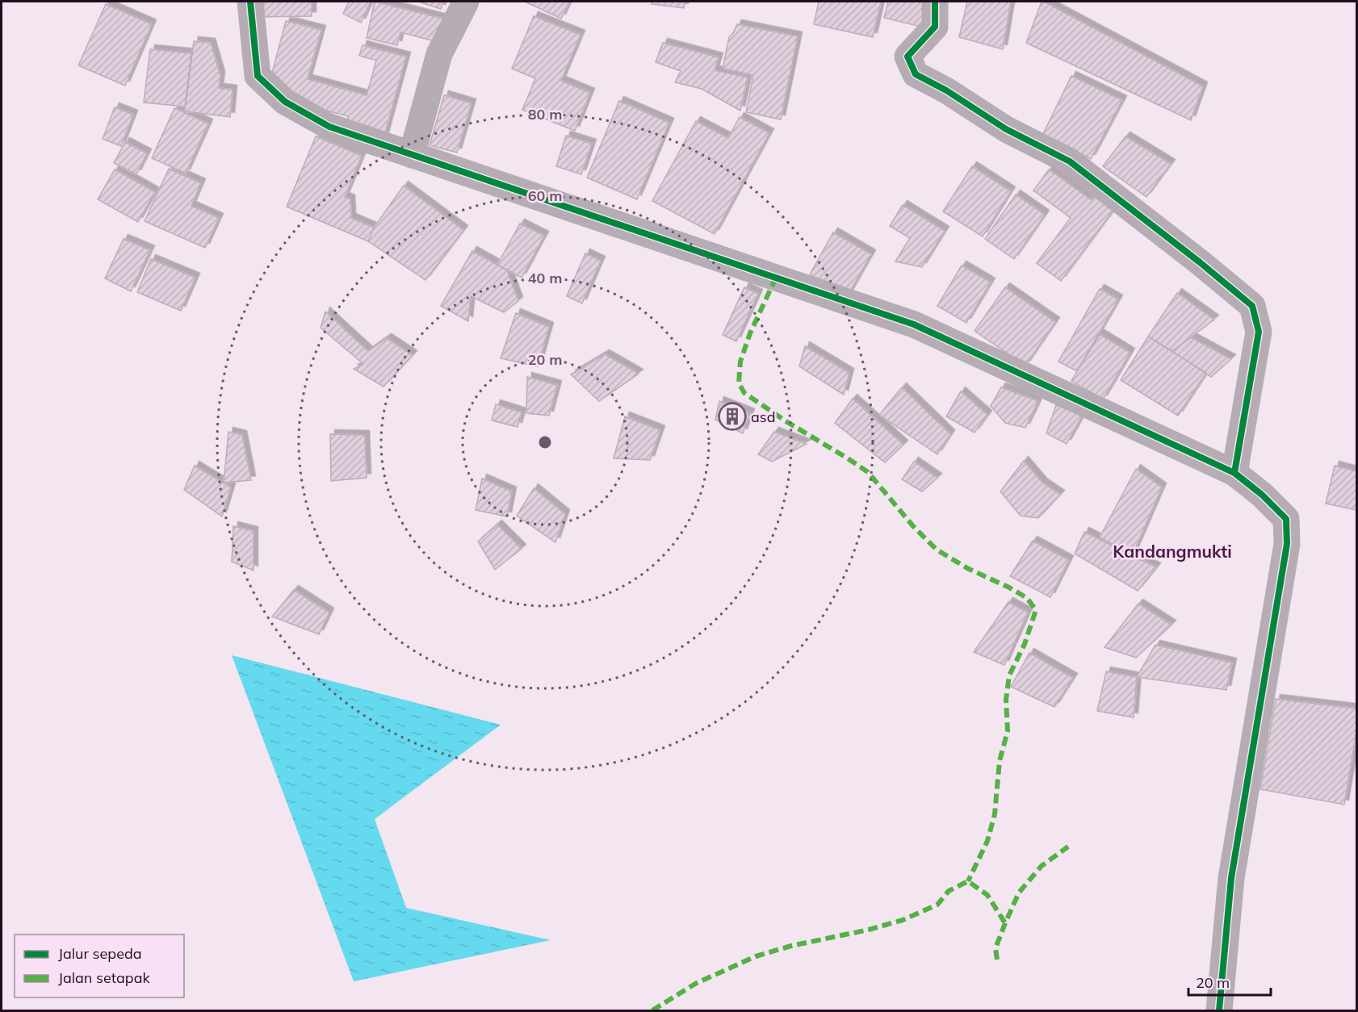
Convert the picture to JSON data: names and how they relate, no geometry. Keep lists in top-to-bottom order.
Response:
{
  "districts": ["Kandangmukti"],
  "places": {
    "building": ["asd"]
  },
  "legend": ["Jalur sepeda", "Jalan setapak"],
  "scale_bar": "20 m",
  "rings": [
    "80 m",
    "60 m",
    "40 m",
    "20 m"
  ]
}
